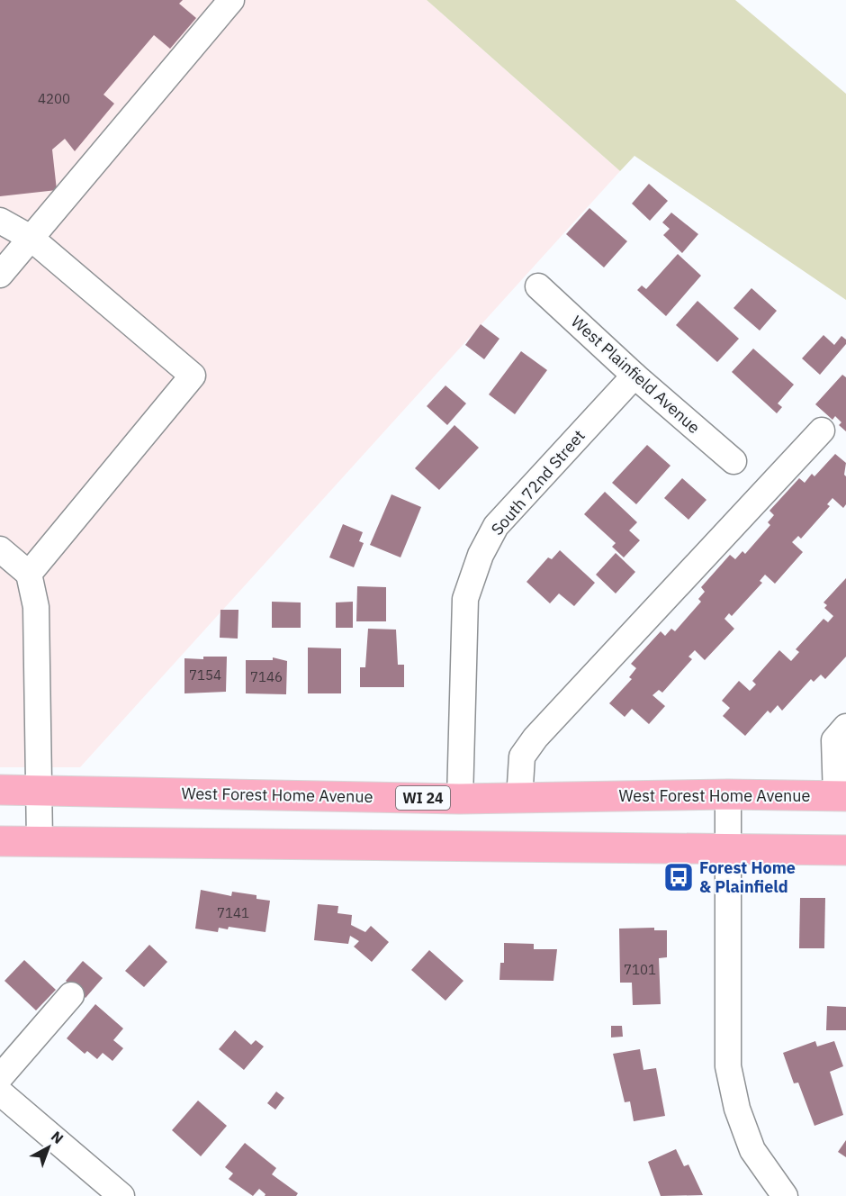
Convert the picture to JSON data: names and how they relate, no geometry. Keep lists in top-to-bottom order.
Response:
{
  "streets": {
    "main road": ["West Forest Home Avenue", "WI 24"],
    "street": ["West Plainfield Avenue", "South 72nd Street"]
  },
  "crossings": [
    ["West Plainfield Avenue", "South 72nd Street"],
    ["South 72nd Street", "West Forest Home Avenue"]
  ],
  "places": {
    "bus stop": ["Forest Home & Plainfield"]
  },
  "house_numbers": [
    "4200",
    "7154",
    "7146",
    "7141",
    "7101"
  ],
  "north": "top right"
}
